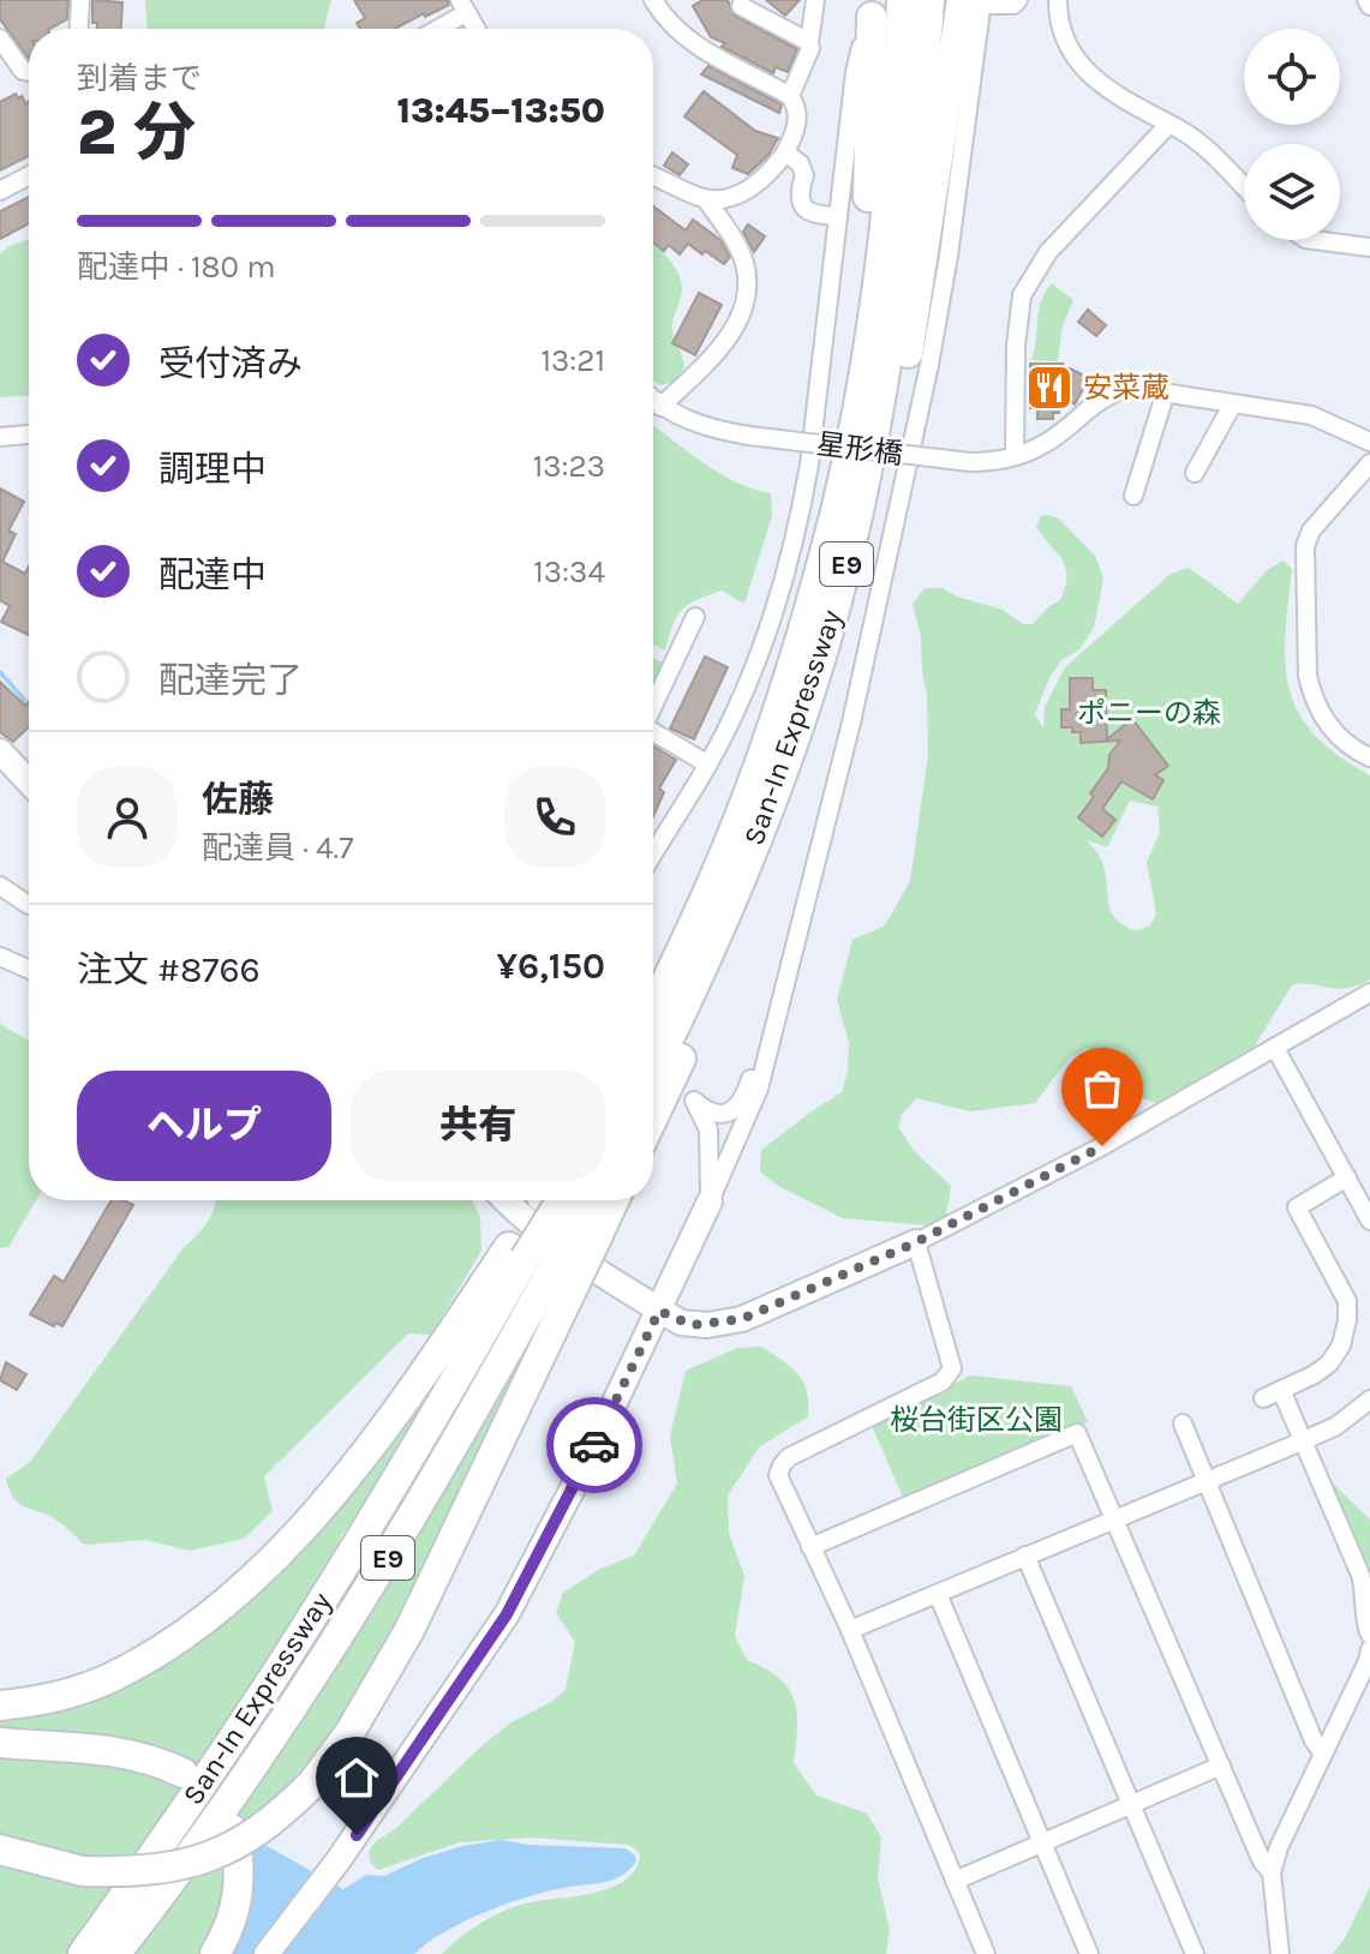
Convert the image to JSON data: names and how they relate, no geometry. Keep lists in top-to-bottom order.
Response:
{
  "streets": {
    "highway": ["E9", "San-In Expressway"],
    "street": ["星形橋"]
  },
  "parks": ["ポニーの森", "桜台街区公園"],
  "places": {
    "restaurant": ["安菜蔵"]
  },
  "page": {
    "heading": ["2 分", "到着まで", "13:45–13:50"],
    "panel": [
      "佐藤",
      "配達員 · 4.7",
      "注文 #8766",
      "¥6,150"
    ],
    "bar": "配達中 · 180 m",
    "list": [
      ["受付済み", "13:21"],
      ["調理中", "13:23"],
      ["配達中", "13:34"],
      "配達完了"
    ],
    "buttons": ["ヘルプ", "共有"]
  }
}
